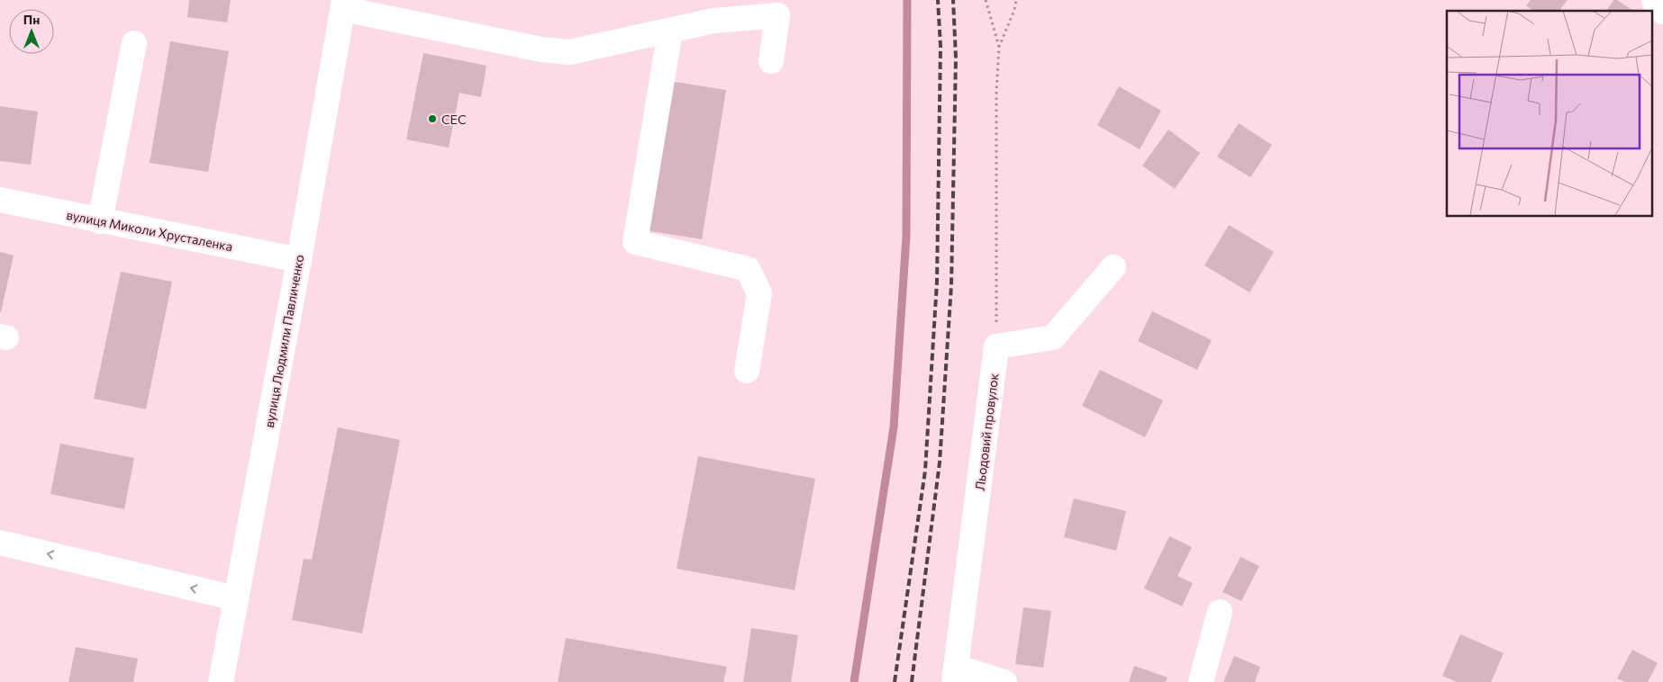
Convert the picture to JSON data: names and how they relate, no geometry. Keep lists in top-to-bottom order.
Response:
{
  "streets": {
    "street": ["вулиця Миколи Хрусталенка", "вулиця Людмили Павличенко", "Льодовий провулок"]
  },
  "crossings": [
    ["вулиця Миколи Хрусталенка", "вулиця Людмили Павличенко"]
  ],
  "places": ["СЕС"],
  "north": "top"
}
